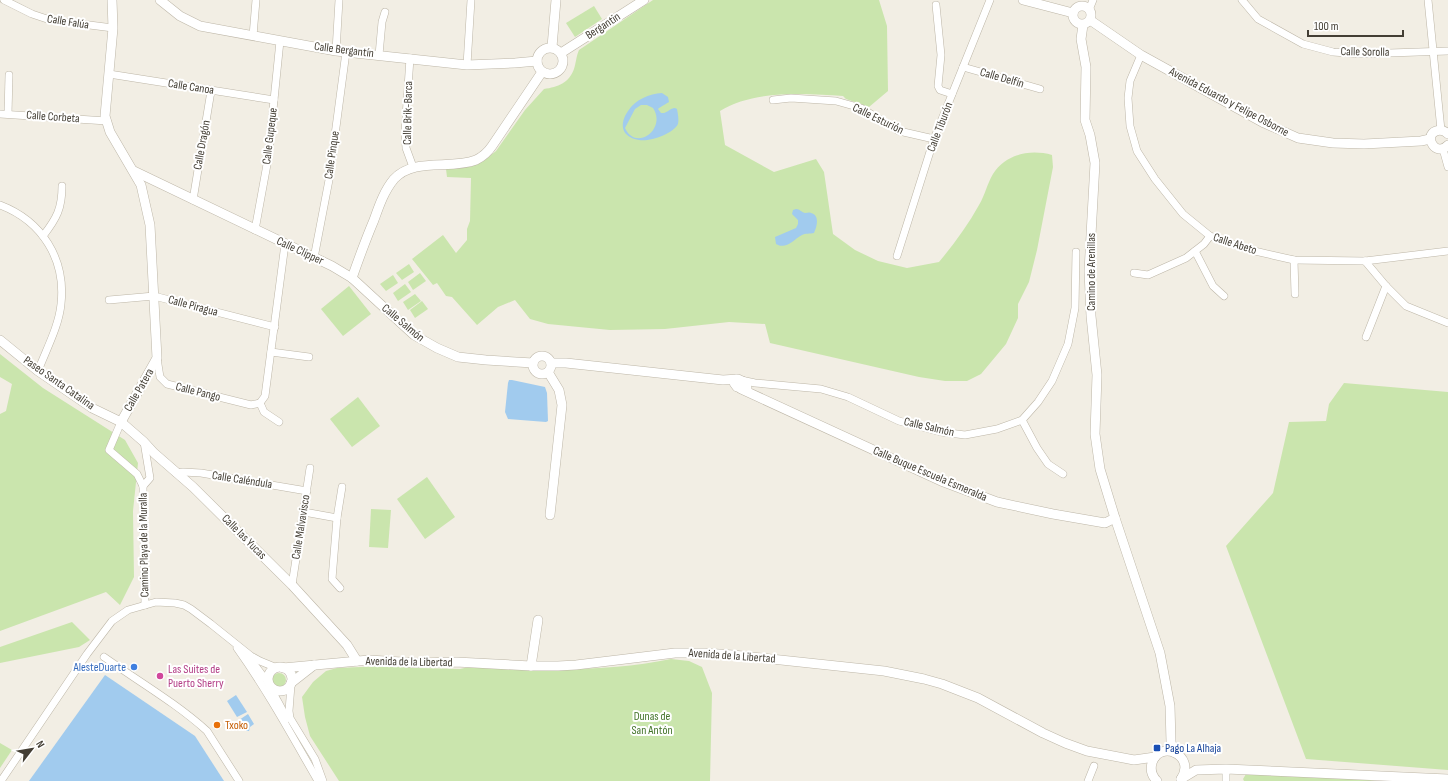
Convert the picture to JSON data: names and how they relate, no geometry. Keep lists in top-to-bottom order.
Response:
{
  "streets": {
    "street": [
      "Calle Falúa",
      "Bergantin",
      "Calle Bergantín",
      "Calle Sorolla",
      "Calle Delfín",
      "Calle Canoa",
      "Avenida Eduardo y Felipe Osborne",
      "Calle Brik-Barca",
      "Calle Corbeta",
      "Calle Esturión",
      "Calle Tiburón",
      "Calle Gupeque",
      "Calle Dragón",
      "Calle Pinque",
      "Calle Abeto",
      "Calle Clipper",
      "Camino de Arenillas",
      "Calle Piragua",
      "Calle Salmón",
      "Paseo Santa Catalina",
      "Calle Patera",
      "Calle Pango",
      "Calle Buque Escuela Esmeralda",
      "Calle Caléndula",
      "Calle Malvavisco",
      "Calle las Yucas",
      "Camino Playa de la Muralla",
      "Avenida de la Libertad"
    ]
  },
  "crossings": [
    ["Bergantin", "Calle Bergantín"],
    ["Calle Bergantín", "Calle Brik-Barca"],
    ["Calle Bergantín", "Calle Gupeque"],
    ["Calle Bergantín", "Calle Pinque"],
    ["Calle Delfín", "Calle Tiburón"],
    ["Calle Canoa", "Calle Gupeque"],
    ["Calle Canoa", "Calle Dragón"],
    ["Avenida Eduardo y Felipe Osborne", "Calle Abeto"],
    ["Avenida Eduardo y Felipe Osborne", "Camino de Arenillas"],
    ["Calle Esturión", "Calle Tiburón"],
    ["Calle Gupeque", "Calle Clipper"],
    ["Calle Dragón", "Calle Clipper"],
    ["Calle Pinque", "Calle Clipper"],
    ["Calle Clipper", "Calle Salmón"],
    ["Calle Clipper", "Calle Pango"],
    ["Camino de Arenillas", "Calle Buque Escuela Esmeralda"],
    ["Camino de Arenillas", "Avenida de la Libertad"],
    ["Calle Piragua", "Calle Pango"],
    ["Calle Salmón", "Calle Buque Escuela Esmeralda"],
    ["Paseo Santa Catalina", "Calle Patera"],
    ["Paseo Santa Catalina", "Calle las Yucas"],
    ["Paseo Santa Catalina", "Camino Playa de la Muralla"],
    ["Calle Patera", "Calle Pango"],
    ["Calle Patera", "Calle las Yucas"],
    ["Calle Patera", "Camino Playa de la Muralla"],
    ["Calle Caléndula", "Calle Malvavisco"],
    ["Calle Caléndula", "Calle las Yucas"],
    ["Calle Malvavisco", "Calle las Yucas"],
    ["Calle las Yucas", "Camino Playa de la Muralla"],
    ["Calle las Yucas", "Avenida de la Libertad"]
  ],
  "parks": ["Dunas de San Antón"],
  "places": {
    "other": ["AlesteDuarte", "Las Suites de Puerto Sherry", "Txoko"],
    "transit": ["Pago La Alhaja"]
  },
  "scale_bar": "100 m",
  "north": "top right"
}
